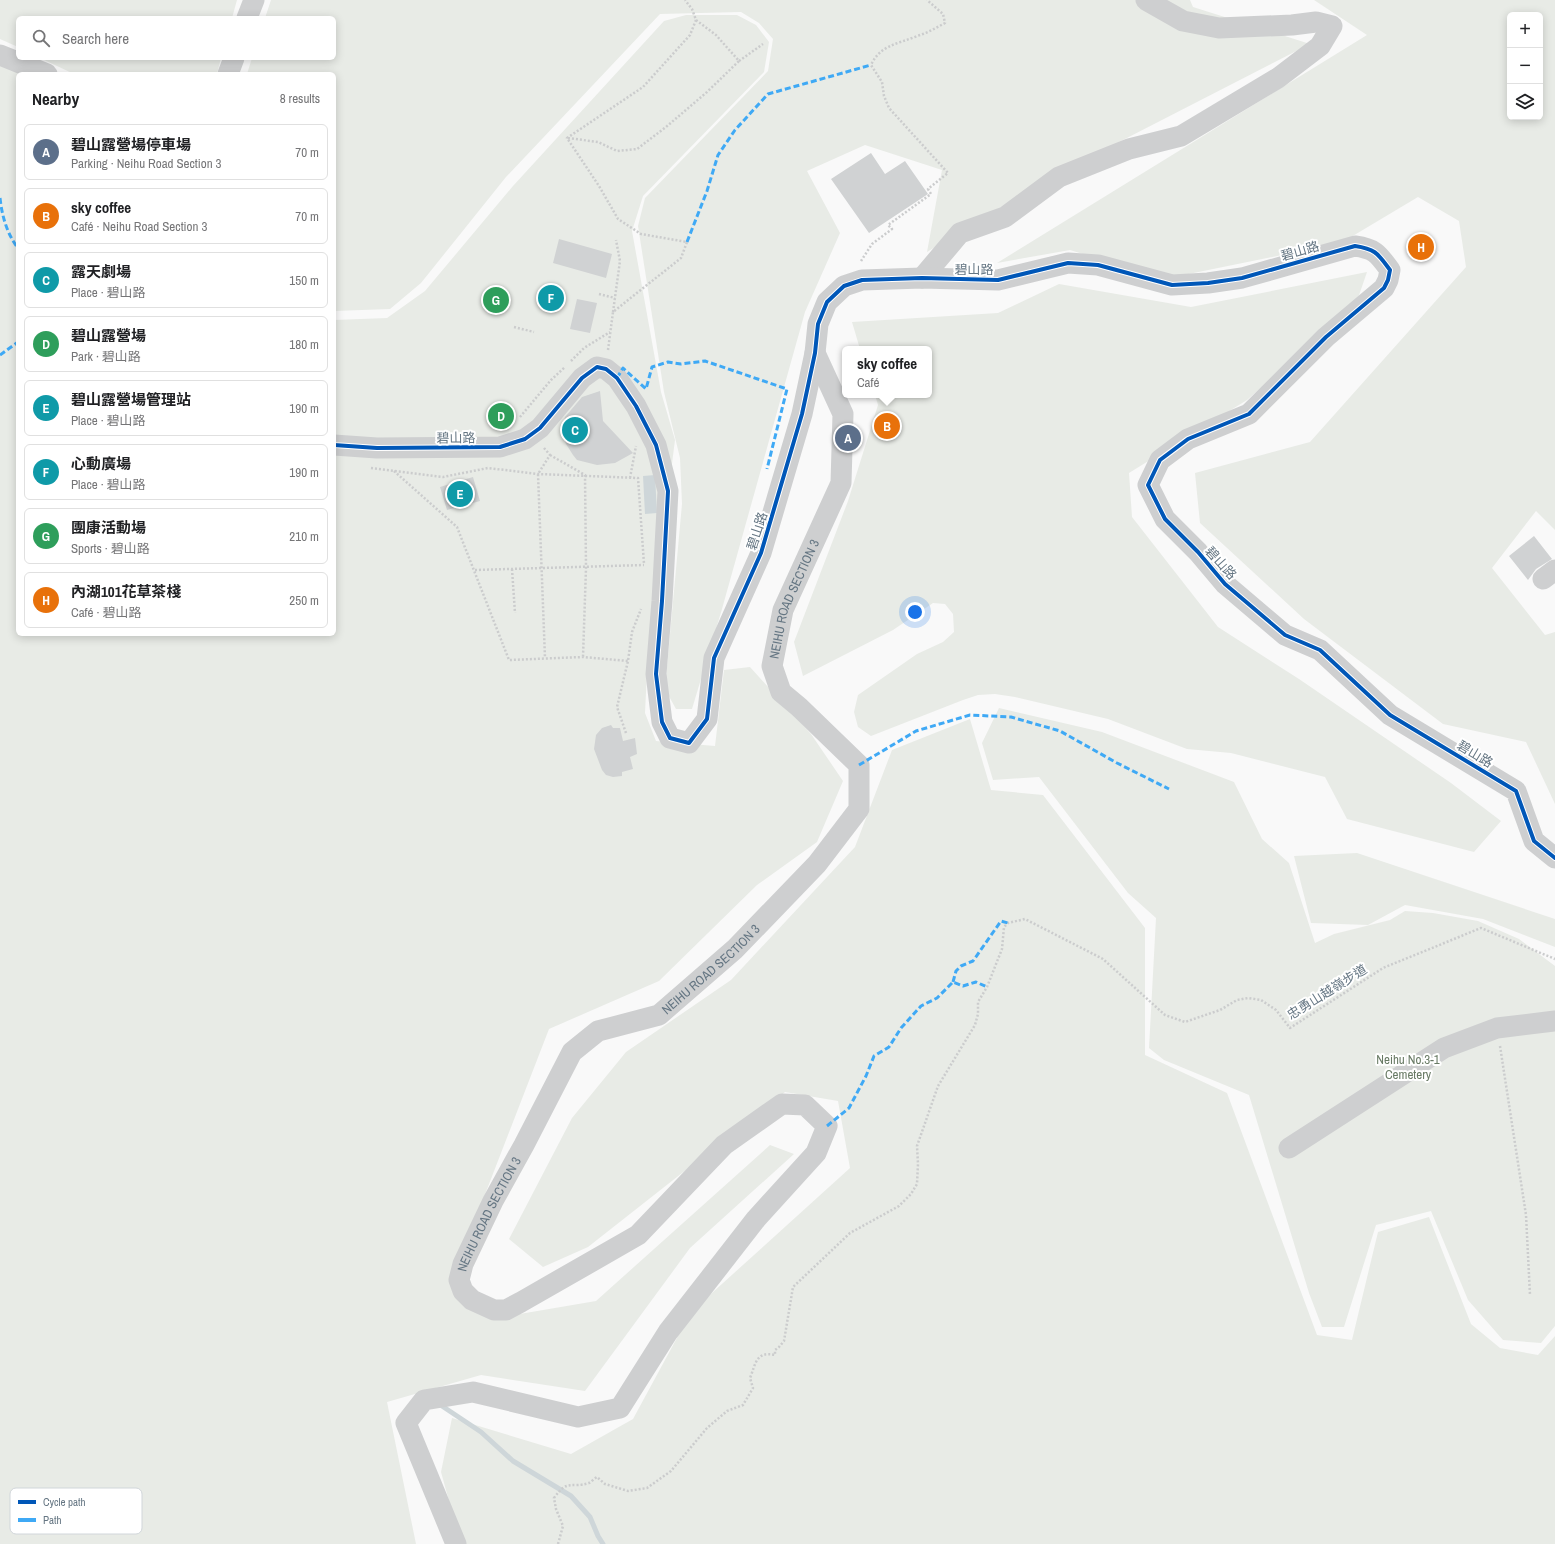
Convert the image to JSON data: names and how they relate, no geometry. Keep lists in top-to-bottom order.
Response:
{
  "streets": {
    "street": ["碧山路", "NEIHU ROAD SECTION 3"],
    "path": ["忠勇山越嶺步道"]
  },
  "crossings": [
    ["碧山路", "NEIHU ROAD SECTION 3"]
  ],
  "parks": ["Neihu No.3-1 Cemetery"],
  "legend": ["Cycle path", "Path"],
  "page": {
    "map_buttons": ["+", "−"],
    "search": "Search here",
    "heading": ["Nearby", "8 results"],
    "list": [
      {
        "mark": "A",
        "name": "碧山露營場停車場",
        "note": "Parking · Neihu Road Section 3",
        "value": "70 m"
      },
      {
        "mark": "B",
        "name": "sky coffee",
        "note": "Café · Neihu Road Section 3",
        "value": "70 m"
      },
      {
        "mark": "C",
        "name": "露天劇場",
        "note": "Place · 碧山路",
        "value": "150 m"
      },
      {
        "mark": "D",
        "name": "碧山露營場",
        "note": "Park · 碧山路",
        "value": "180 m"
      },
      {
        "mark": "E",
        "name": "碧山露營場管理站",
        "note": "Place · 碧山路",
        "value": "190 m"
      },
      {
        "mark": "F",
        "name": "心動廣場",
        "note": "Place · 碧山路",
        "value": "190 m"
      },
      {
        "mark": "G",
        "name": "團康活動場",
        "note": "Sports · 碧山路",
        "value": "210 m"
      },
      {
        "mark": "H",
        "name": "內湖101花草茶棧",
        "note": "Café · 碧山路",
        "value": "250 m"
      }
    ],
    "pins": [
      "H",
      "F",
      "G",
      "D",
      "B",
      "C",
      "A",
      "E"
    ],
    "popup": ["sky coffee", "Café"]
  }
}
